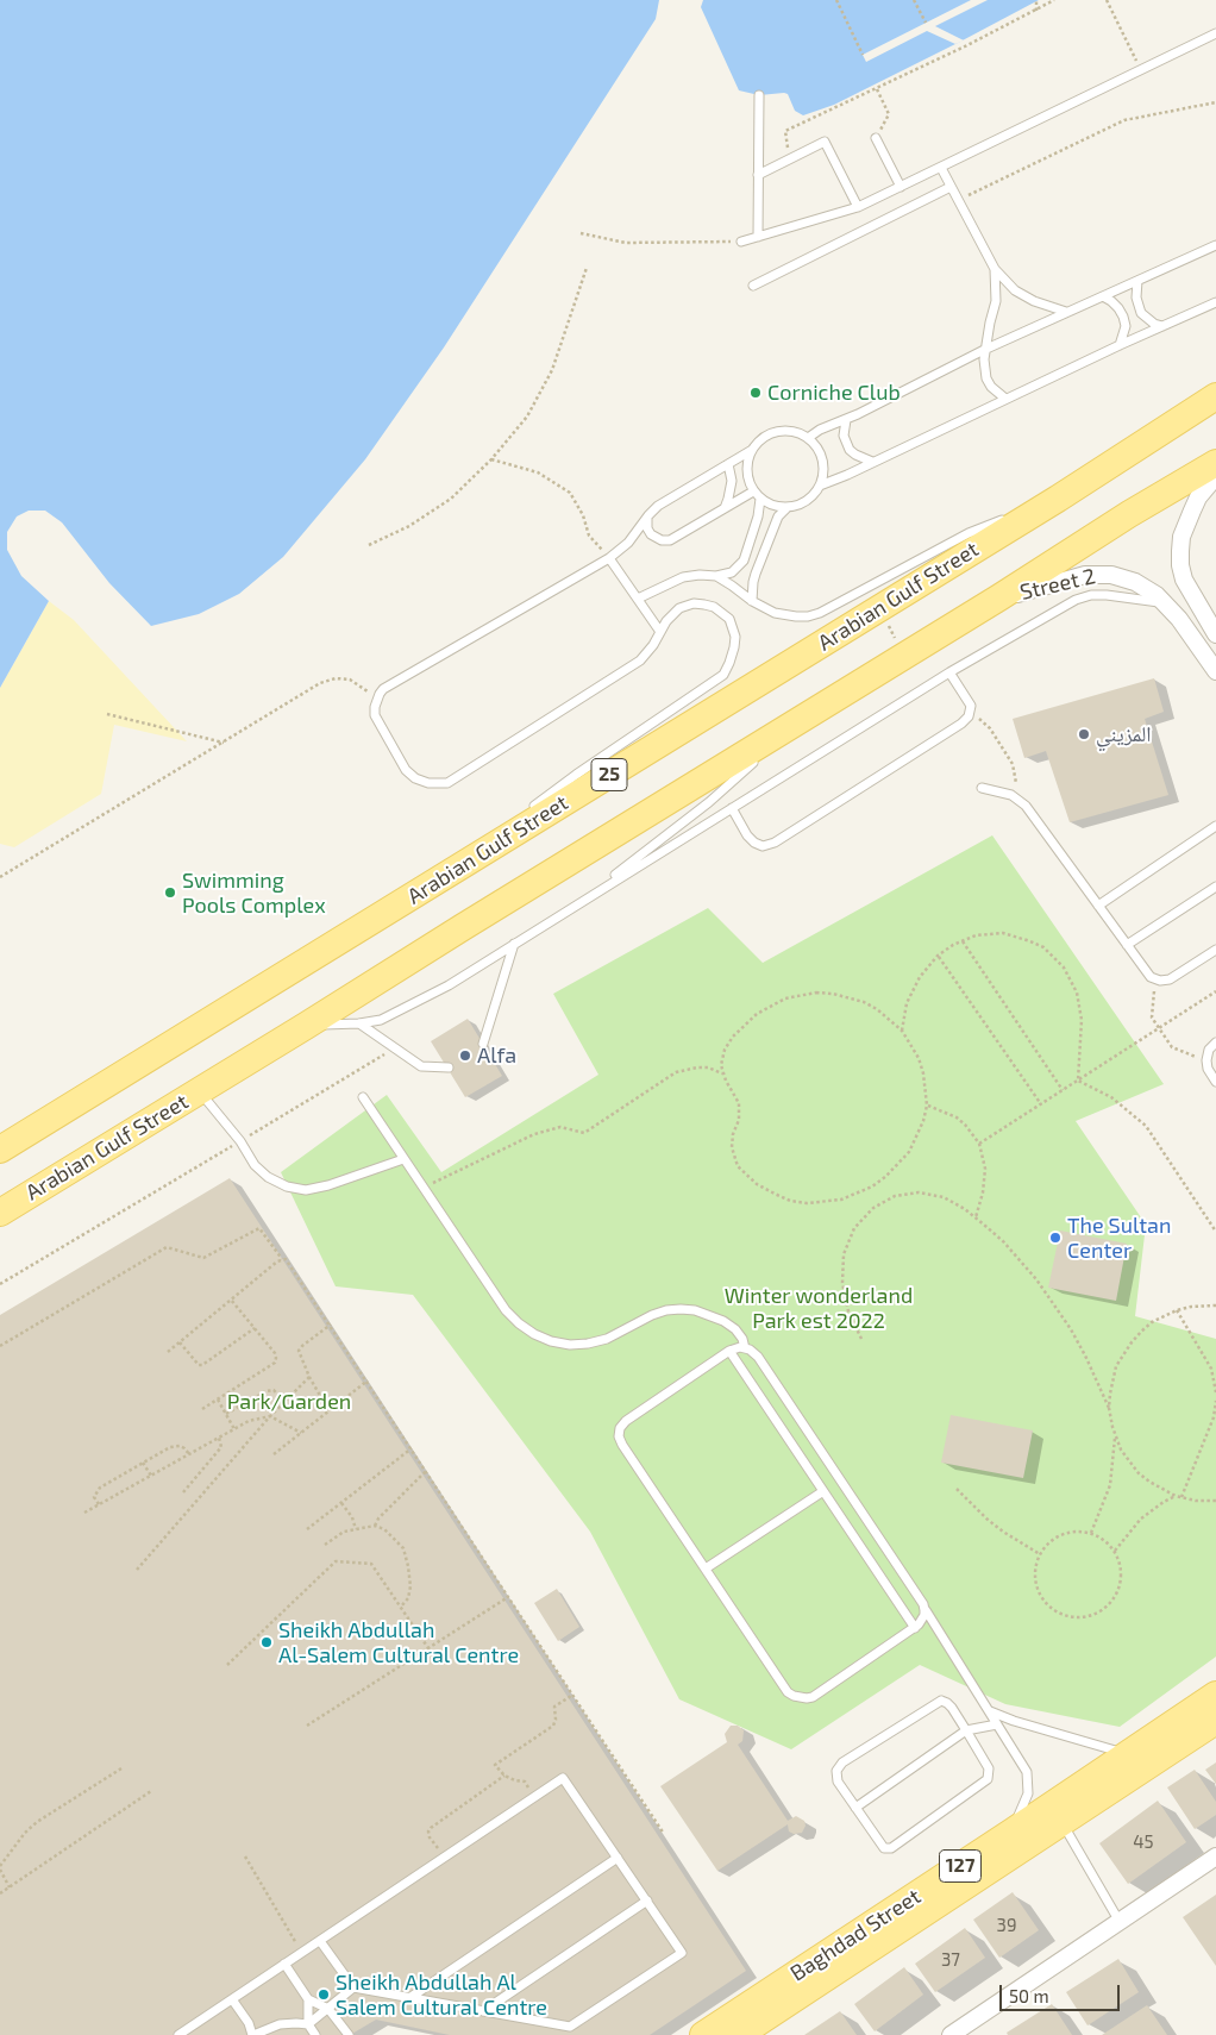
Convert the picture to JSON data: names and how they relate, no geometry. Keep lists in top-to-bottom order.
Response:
{
  "streets": {
    "main road": [
      "Arabian Gulf Street",
      "25",
      "127",
      "Baghdad Street"
    ],
    "street": ["Street 2"]
  },
  "crossings": [
    ["Street 2", "Arabian Gulf Street"]
  ],
  "parks": ["Winter wonderland Park est 2022", "Park/Garden"],
  "places": [
    "Corniche Club",
    "المزيني",
    "Swimming Pools Complex",
    "Alfa",
    "The Sultan Center",
    "Sheikh Abdullah Al-Salem Cultural Centre",
    "Sheikh Abdullah Al Salem Cultural Centre"
  ],
  "house_numbers": ["45", "39", "37"],
  "scale_bar": "50 m"
}
